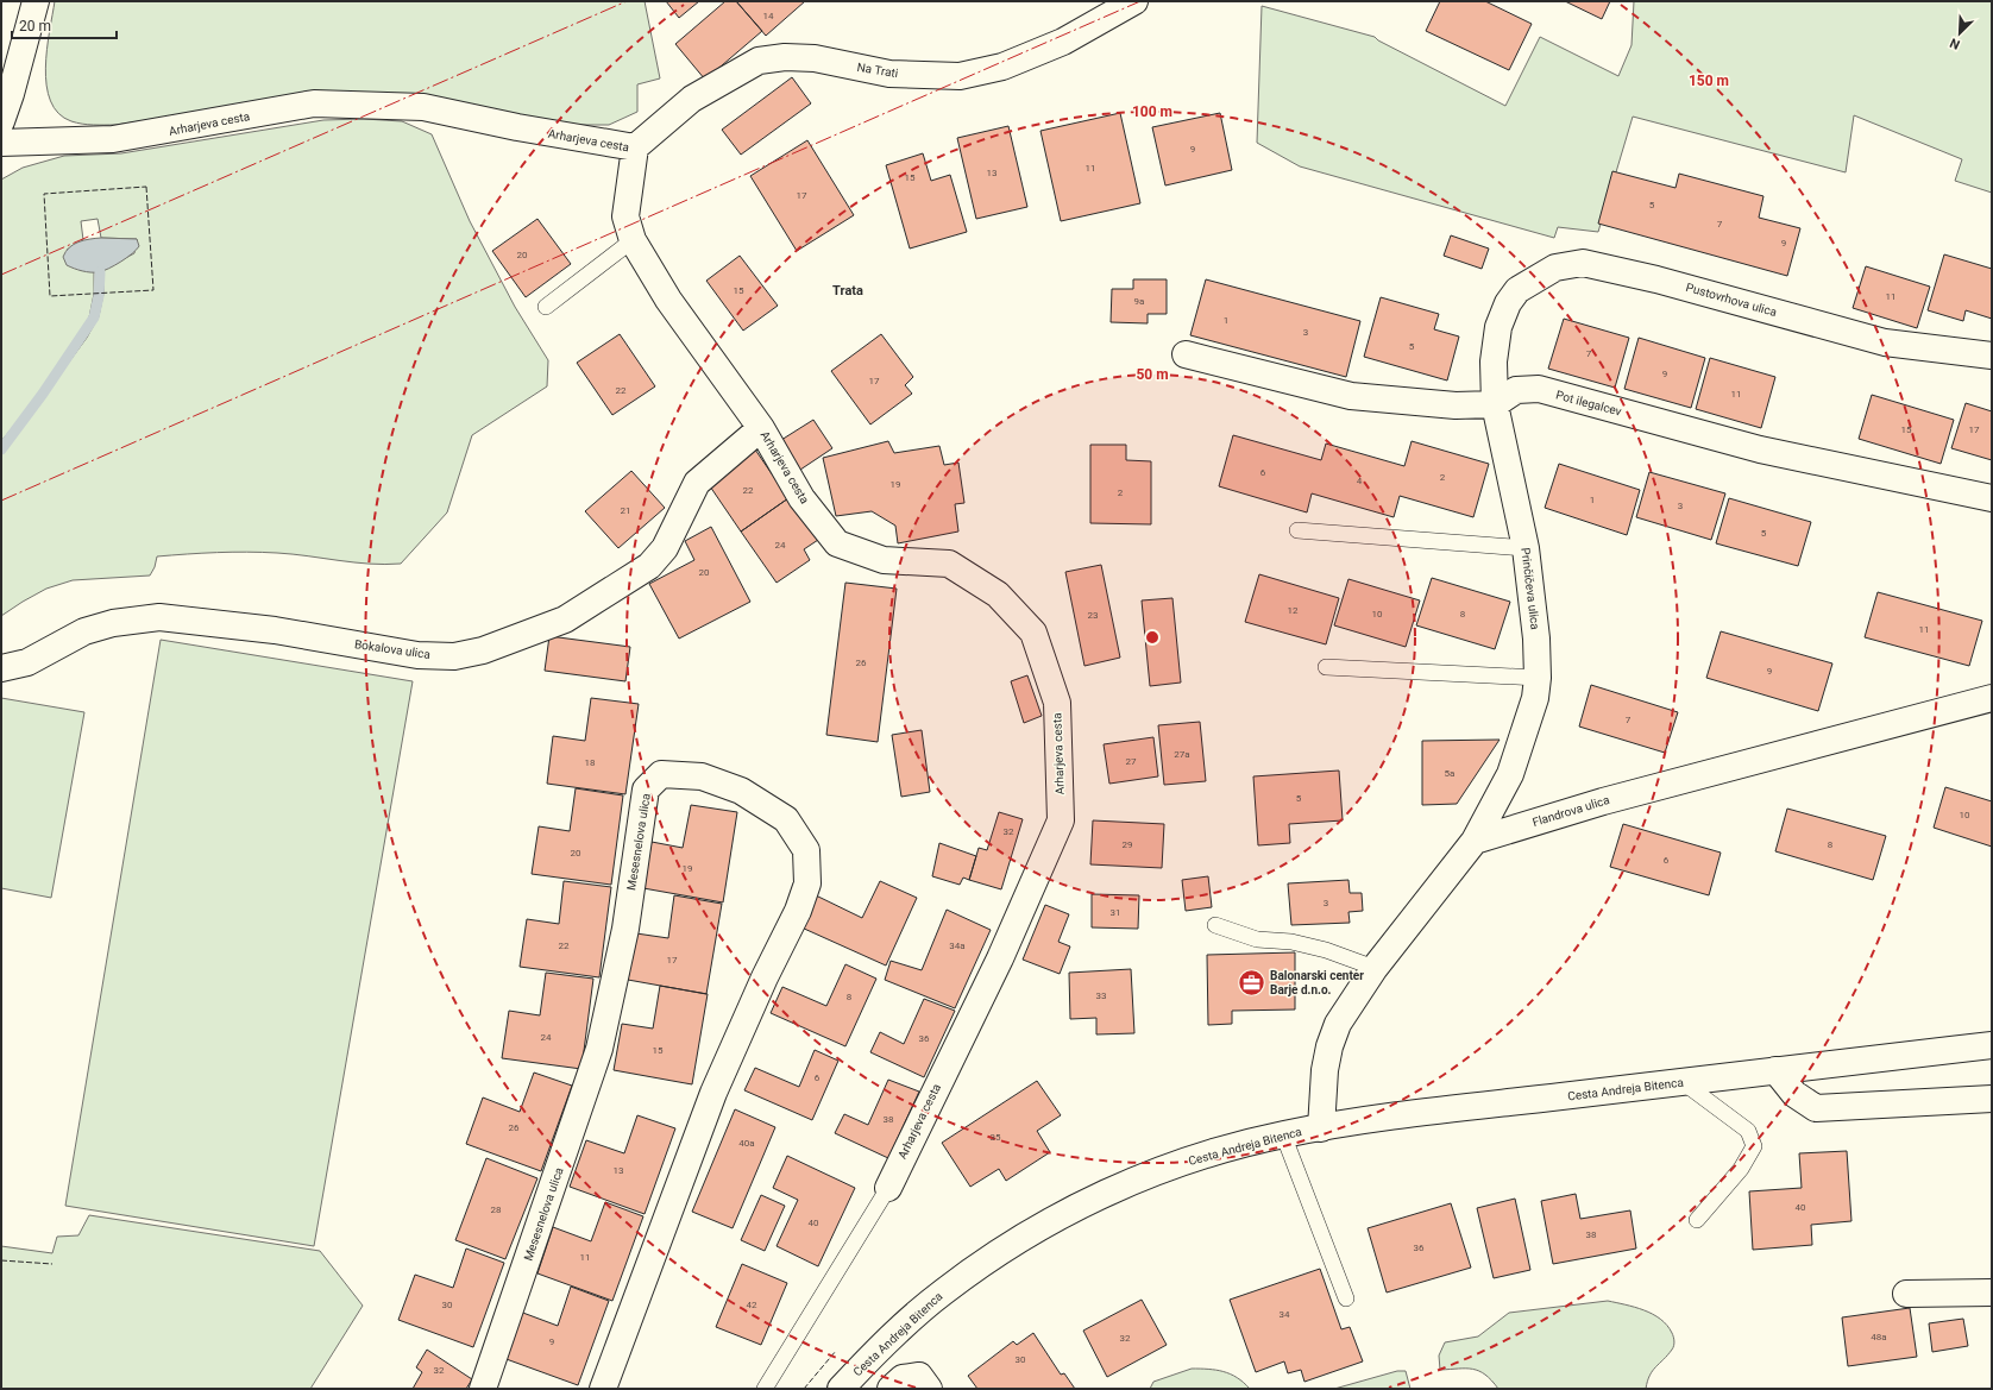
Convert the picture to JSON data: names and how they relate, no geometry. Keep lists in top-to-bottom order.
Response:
{
  "streets": {
    "street": [
      "Na Trati",
      "Arharjeva cesta",
      "Pustovrhova ulica",
      "Pot ilegalcev",
      "Prinčičeva ulica",
      "Bokalova ulica",
      "Flandrova ulica",
      "Mesesnelova ulica",
      "Cesta Andreja Bitenca"
    ]
  },
  "crossings": [
    ["Na Trati", "Arharjeva cesta"],
    ["Arharjeva cesta", "Bokalova ulica"],
    ["Pustovrhova ulica", "Prinčičeva ulica"],
    ["Pot ilegalcev", "Prinčičeva ulica"],
    ["Prinčičeva ulica", "Flandrova ulica"]
  ],
  "districts": ["Trata"],
  "places": {
    "office": ["Balonarski center Barje d.n.o."]
  },
  "house_numbers": [
    "14",
    "9",
    "11",
    "13",
    "15",
    "17",
    "5",
    "7",
    "9",
    "20",
    "15",
    "11",
    "9a",
    "1",
    "3",
    "5",
    "7",
    "9",
    "17",
    "22",
    "11",
    "15",
    "17",
    "6",
    "2",
    "4",
    "19",
    "22",
    "2",
    "1",
    "3",
    "21",
    "5",
    "24",
    "20",
    "12",
    "10",
    "8",
    "23",
    "11",
    "26",
    "9",
    "7",
    "27a",
    "27",
    "18",
    "5a",
    "5",
    "10",
    "32",
    "29",
    "8",
    "20",
    "6",
    "19",
    "3",
    "31",
    "22",
    "34a",
    "17",
    "33",
    "8",
    "24",
    "36",
    "15",
    "6",
    "38",
    "26",
    "35",
    "40a",
    "13",
    "40",
    "28",
    "40",
    "38",
    "36",
    "11",
    "30",
    "42",
    "34",
    "48a",
    "32",
    "9",
    "30",
    "32"
  ],
  "scale_bar": "20 m",
  "north": "bottom left",
  "rings": ["150 m", "100 m", "50 m"]
}
